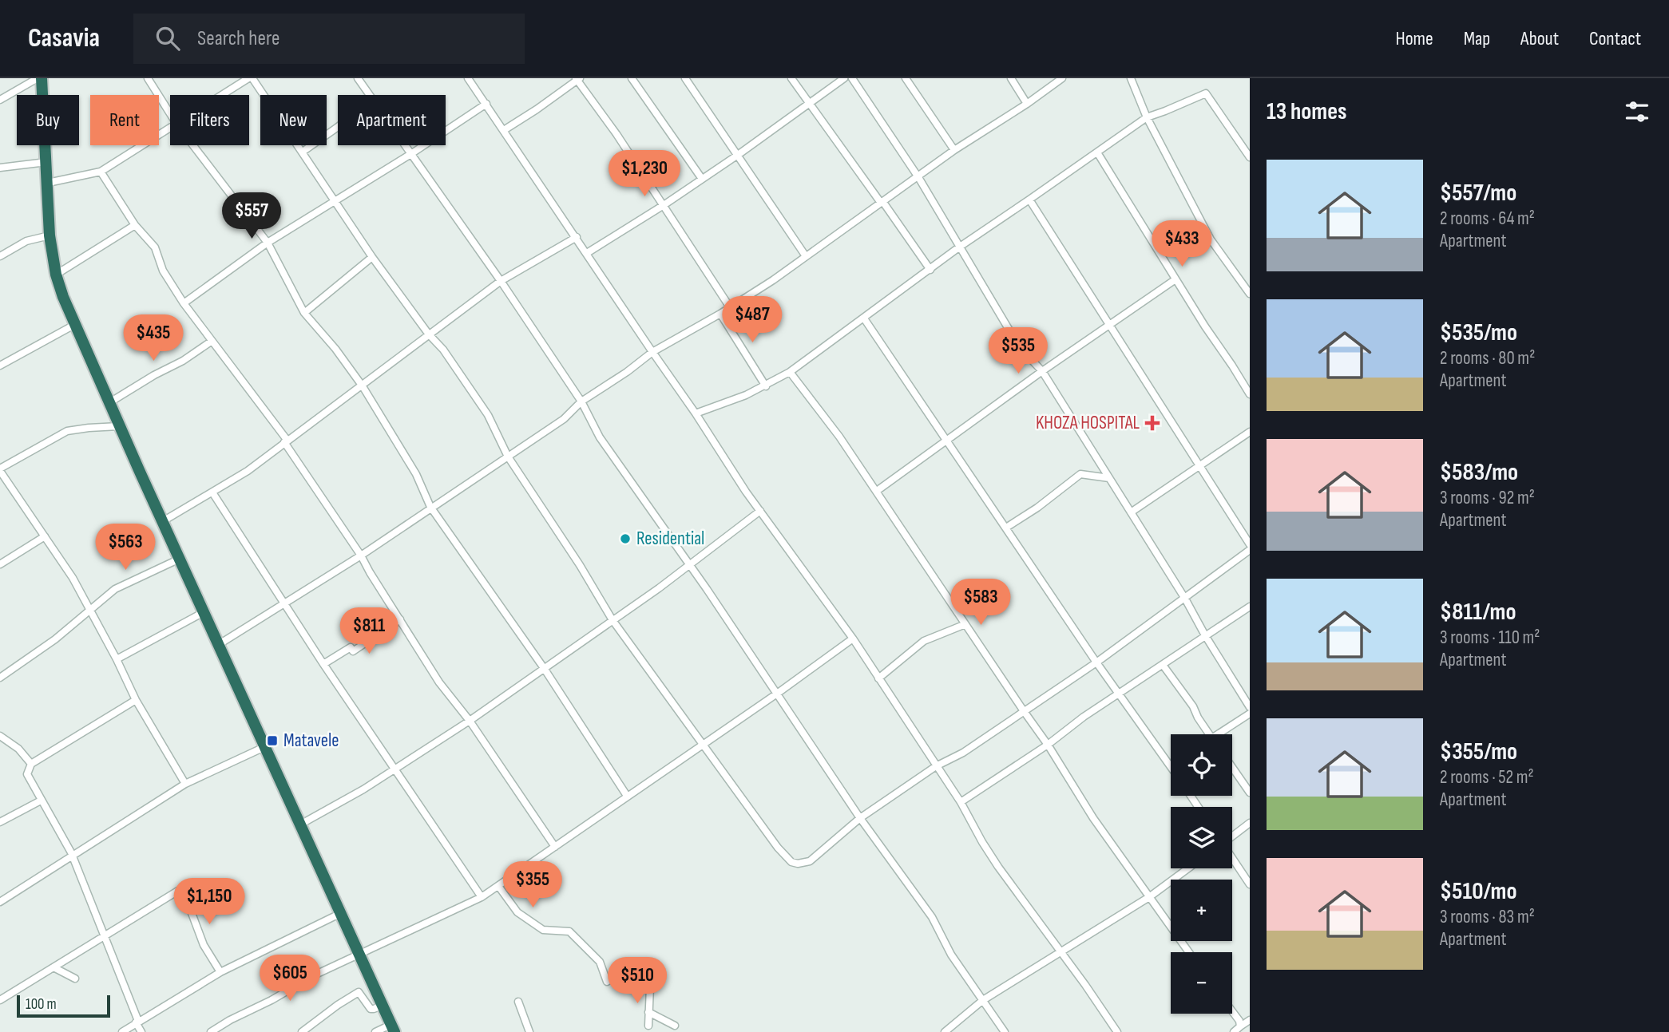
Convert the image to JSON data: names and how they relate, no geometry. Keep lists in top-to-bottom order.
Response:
{
  "places": {
    "health": ["KHOZA HOSPITAL"],
    "other": ["Residential"],
    "transit": ["Matavele"]
  },
  "scale_bar": "100 m",
  "page": {
    "header": "Casavia",
    "search": "Search here",
    "nav": [
      "Home",
      "Map",
      "About",
      "Contact"
    ],
    "heading": "13 homes",
    "chip": [
      "Buy",
      "Rent",
      "Filters",
      "New",
      "Apartment"
    ],
    "list": [
      {
        "name": "$557/mo",
        "note": "2 rooms · 64 m² · Apartment"
      },
      {
        "name": "$535/mo",
        "note": "2 rooms · 80 m² · Apartment"
      },
      {
        "name": "$583/mo",
        "note": "3 rooms · 92 m² · Apartment"
      },
      {
        "name": "$811/mo",
        "note": "3 rooms · 110 m² · Apartment"
      },
      {
        "name": "$355/mo",
        "note": "2 rooms · 52 m² · Apartment"
      },
      {
        "name": "$510/mo",
        "note": "3 rooms · 83 m² · Apartment"
      }
    ],
    "price": [
      "$1,230",
      "$557",
      "$433",
      "$487",
      "$435",
      "$535",
      "$563",
      "$583",
      "$811",
      "$355",
      "$1,150",
      "$605",
      "$510"
    ],
    "map_buttons": ["+", "−"],
    "scale": "100 m"
  }
}
